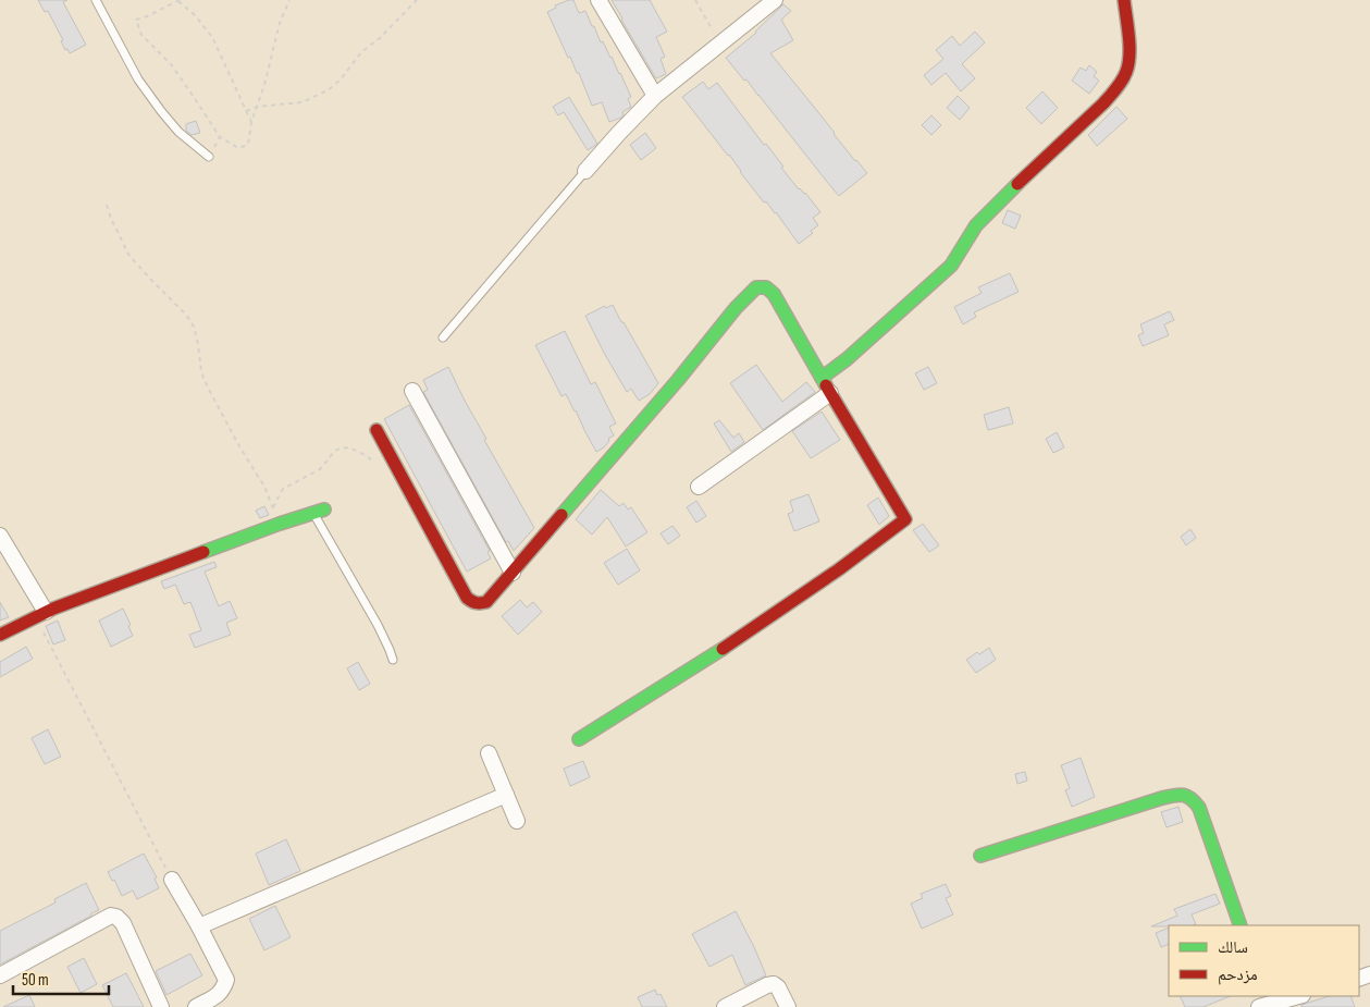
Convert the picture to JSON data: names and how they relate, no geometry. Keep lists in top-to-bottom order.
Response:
{
  "legend": ["سالك", "مزدحم"],
  "scale_bar": "50 m"
}
